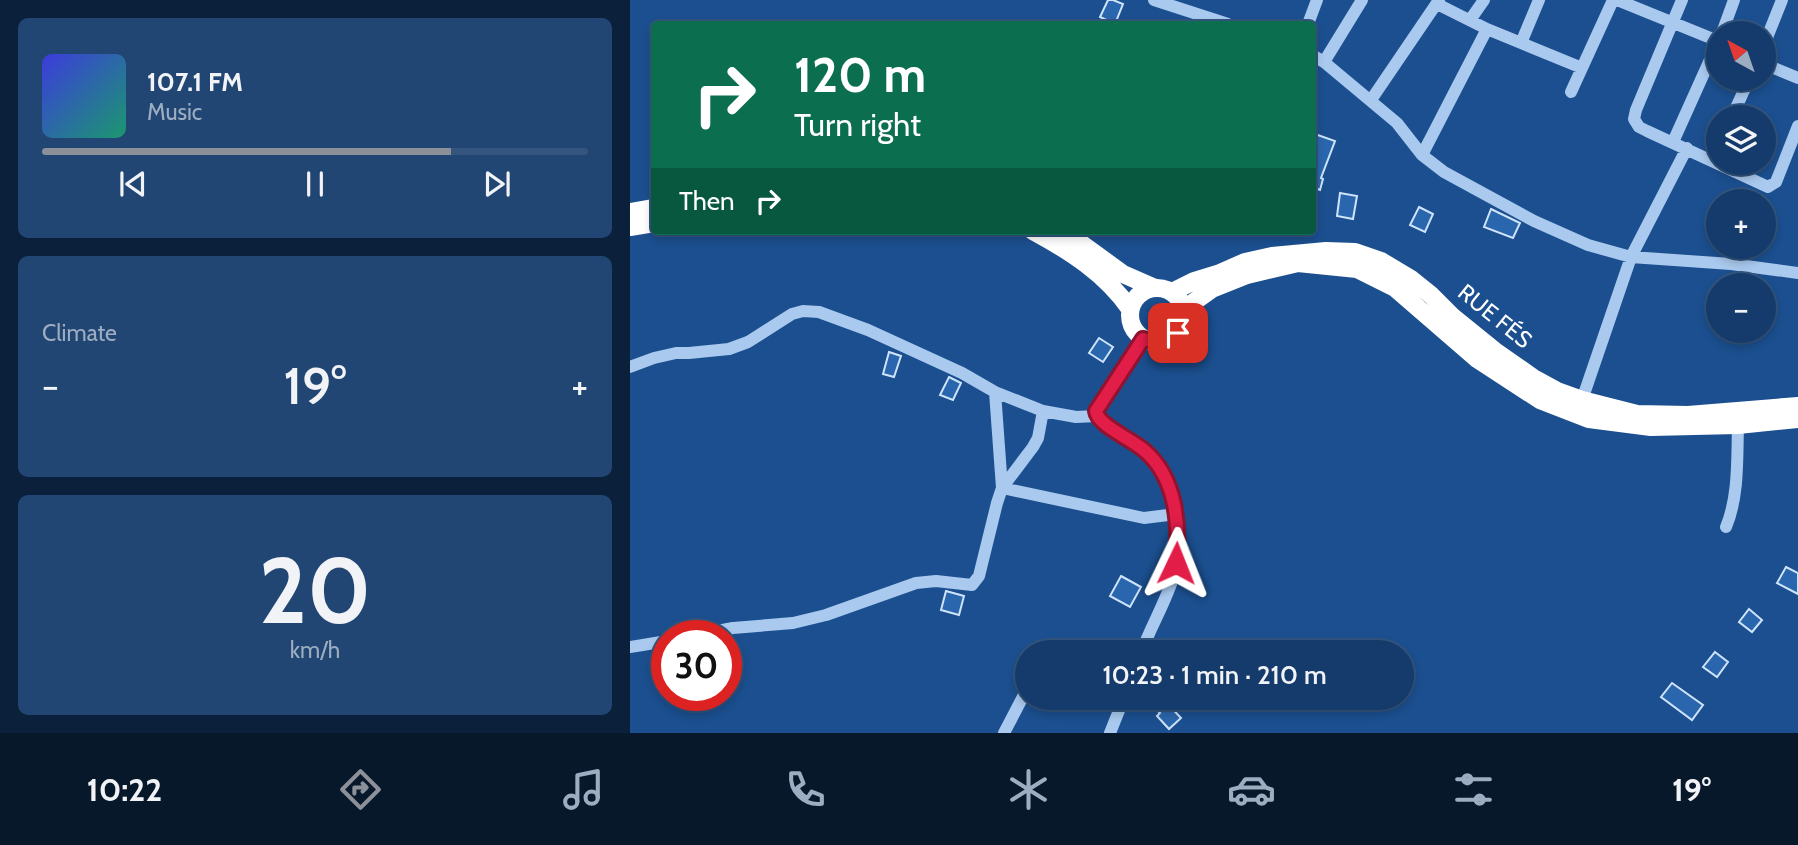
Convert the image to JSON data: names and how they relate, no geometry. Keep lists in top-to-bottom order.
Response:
{
  "streets": {
    "highway": ["RUE FÉS"]
  },
  "north": "top left",
  "page": {
    "map_buttons": ["+", "−"],
    "turn": ["120 m", "Turn right"],
    "song": ["107.1 FM", "Music"],
    "then": "Then",
    "tile": [
      "Climate",
      ["20", "km/h"]
    ],
    "heat": ["−", "19°", "+"],
    "limit": "30",
    "trip": "10:23 · 1 min · 210 m",
    "tabs": ["10:22", "19°"]
  }
}
